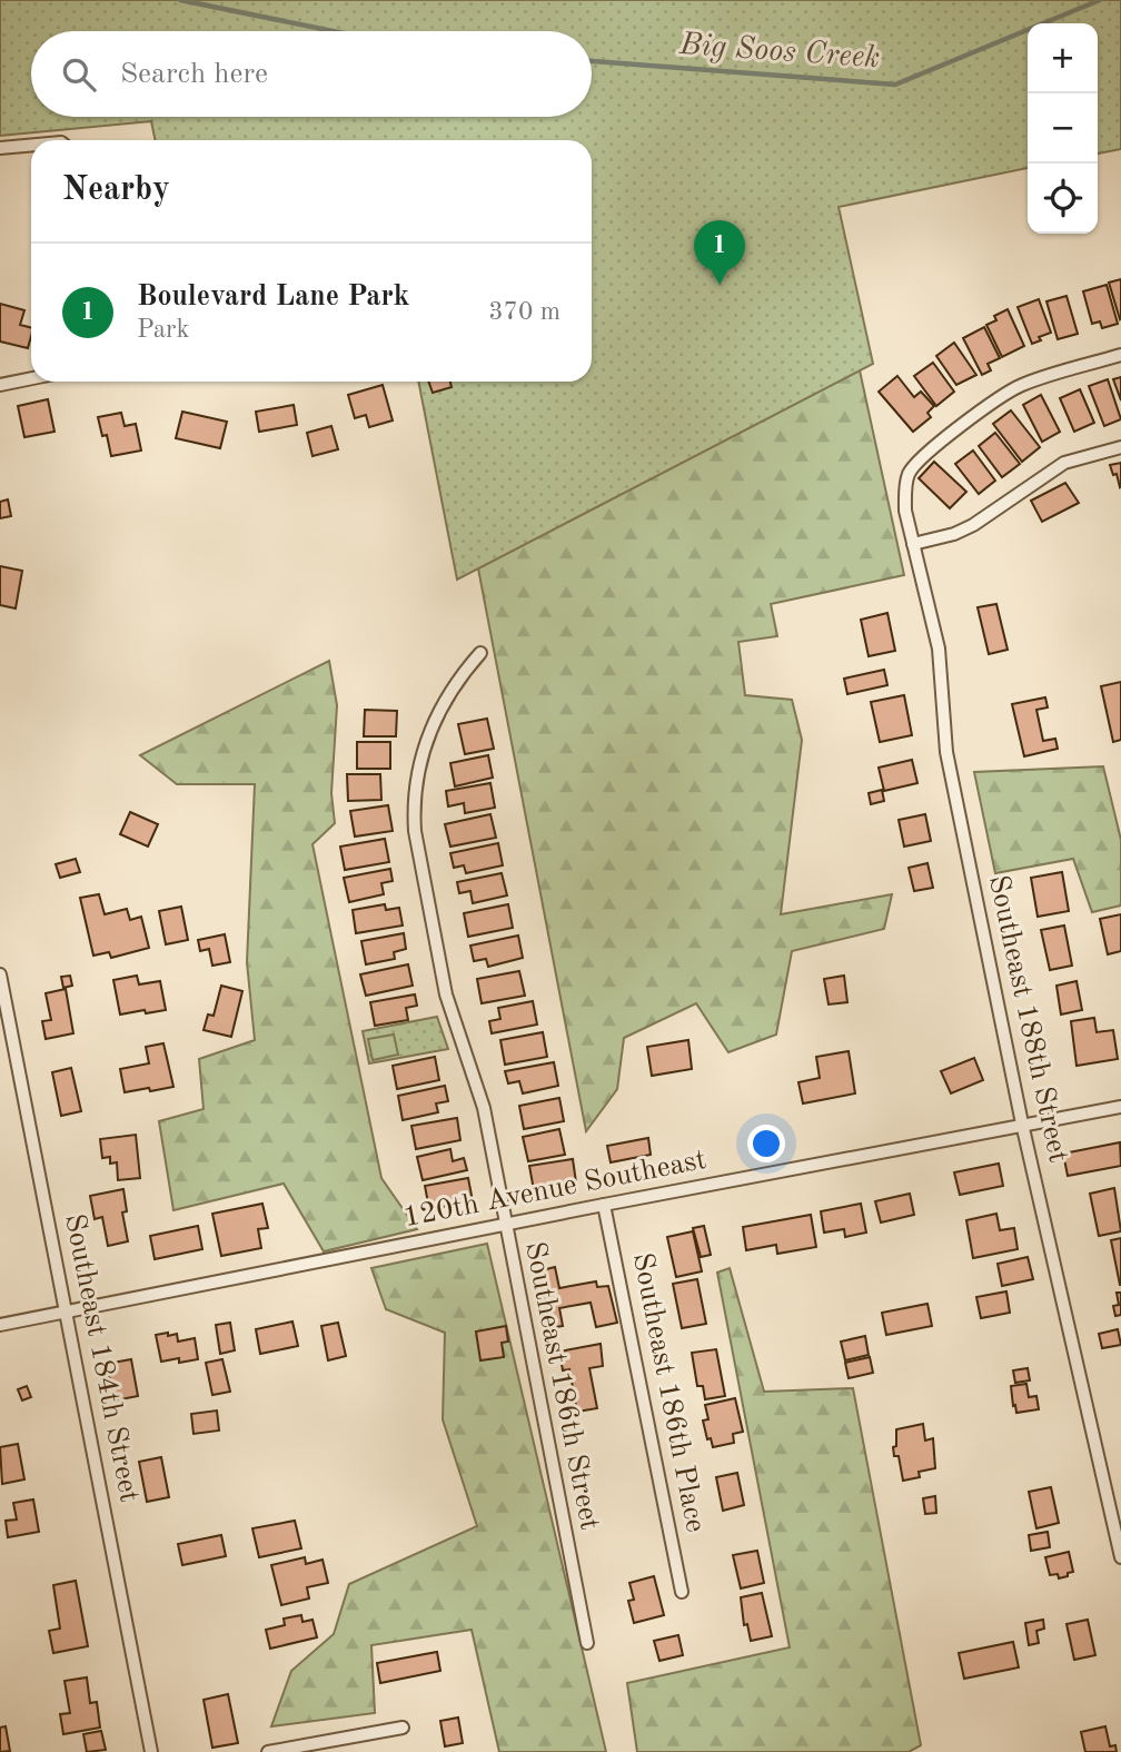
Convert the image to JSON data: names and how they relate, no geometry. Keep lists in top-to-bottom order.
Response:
{
  "streets": {
    "street": [
      "Southeast 188th Street",
      "120th Avenue Southeast",
      "Southeast 184th Street",
      "Southeast 186th Street",
      "Southeast 186th Place"
    ]
  },
  "crossings": [
    ["Southeast 188th Street", "120th Avenue Southeast"],
    ["120th Avenue Southeast", "Southeast 184th Street"],
    ["120th Avenue Southeast", "Southeast 186th Street"],
    ["120th Avenue Southeast", "Southeast 186th Place"]
  ],
  "water": ["Big Soos Creek"],
  "page": {
    "map_buttons": ["+", "−"],
    "search": "Search here",
    "heading": "Nearby",
    "pins": "1",
    "list": [
      {
        "mark": "1",
        "name": "Boulevard Lane Park",
        "note": "Park",
        "value": "370 m"
      }
    ]
  }
}
